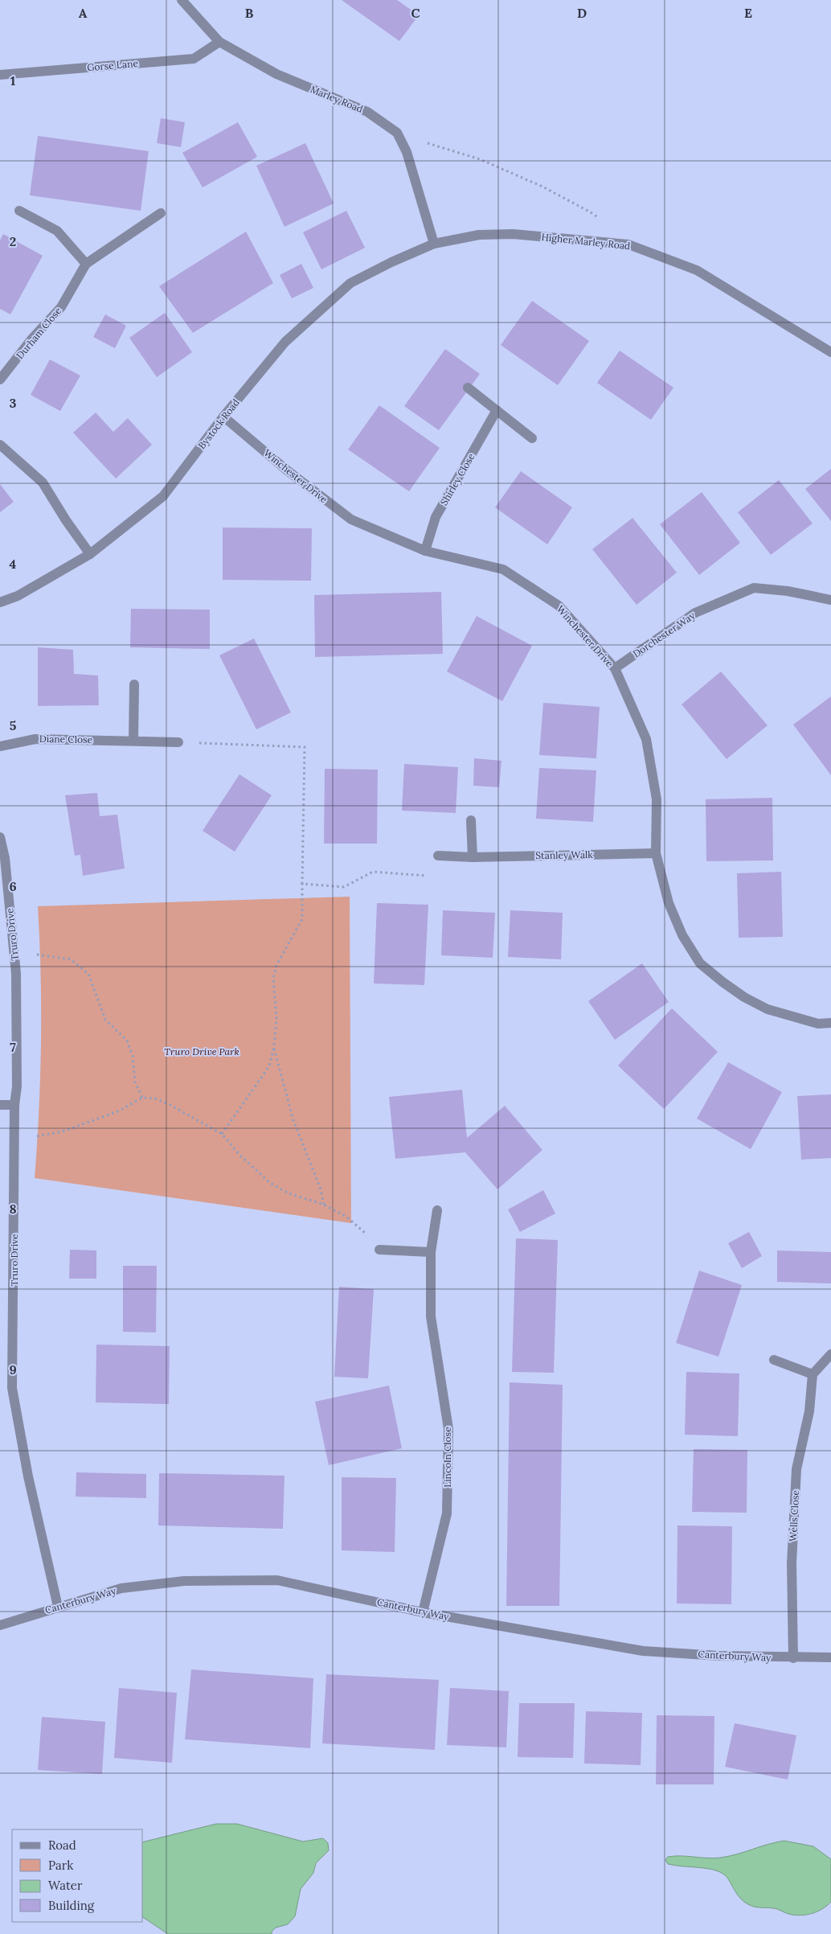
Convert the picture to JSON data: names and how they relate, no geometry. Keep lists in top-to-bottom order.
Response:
{
  "streets": {
    "street": [
      "Gorse Lane",
      "Marley Road",
      "Higher Marley Road",
      "Durham Close",
      "Bystock Road",
      "Winchester Drive",
      "Shirley Close",
      "Dorchester Way",
      "Diane Close",
      "Stanley Walk",
      "Truro Drive",
      "Lincoln Close",
      "Wells Close",
      "Canterbury Way"
    ]
  },
  "crossings": [
    ["Gorse Lane", "Marley Road"],
    ["Marley Road", "Higher Marley Road"],
    ["Marley Road", "Bystock Road"],
    ["Higher Marley Road", "Bystock Road"],
    ["Bystock Road", "Winchester Drive"],
    ["Winchester Drive", "Shirley Close"],
    ["Winchester Drive", "Dorchester Way"],
    ["Winchester Drive", "Stanley Walk"],
    ["Truro Drive", "Canterbury Way"],
    ["Lincoln Close", "Canterbury Way"],
    ["Wells Close", "Canterbury Way"]
  ],
  "parks": ["Truro Drive Park"],
  "legend": [
    "Road",
    "Park",
    "Water",
    "Building"
  ],
  "grid": {
    "columns": [
      "A",
      "B",
      "C",
      "D",
      "E"
    ],
    "rows": [
      "1",
      "2",
      "3",
      "4",
      "5",
      "6",
      "7",
      "8",
      "9"
    ]
  }
}
